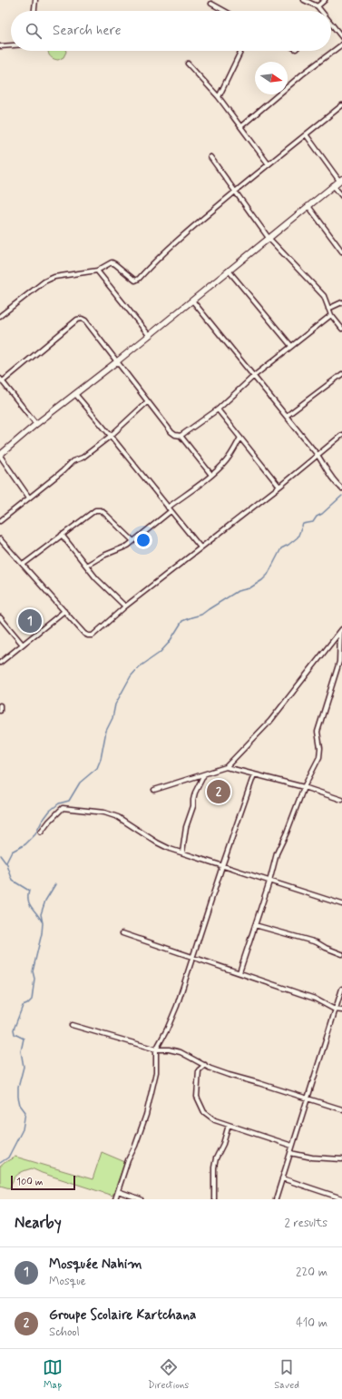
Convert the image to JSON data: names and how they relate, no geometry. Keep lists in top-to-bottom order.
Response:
{
  "scale_bar": "100 m",
  "north": "right",
  "page": {
    "search": "Search here",
    "pins": ["1", "2"],
    "scale": "100 m",
    "heading": ["Nearby", "2 results"],
    "list": [
      {
        "mark": "1",
        "name": "Mosquée Nahim",
        "note": "Mosque",
        "value": "220 m"
      },
      {
        "mark": "2",
        "name": "Groupe Scolaire Kartchana",
        "note": "School",
        "value": "410 m"
      }
    ],
    "nav": ["Map", "Directions", "Saved"]
  }
}
